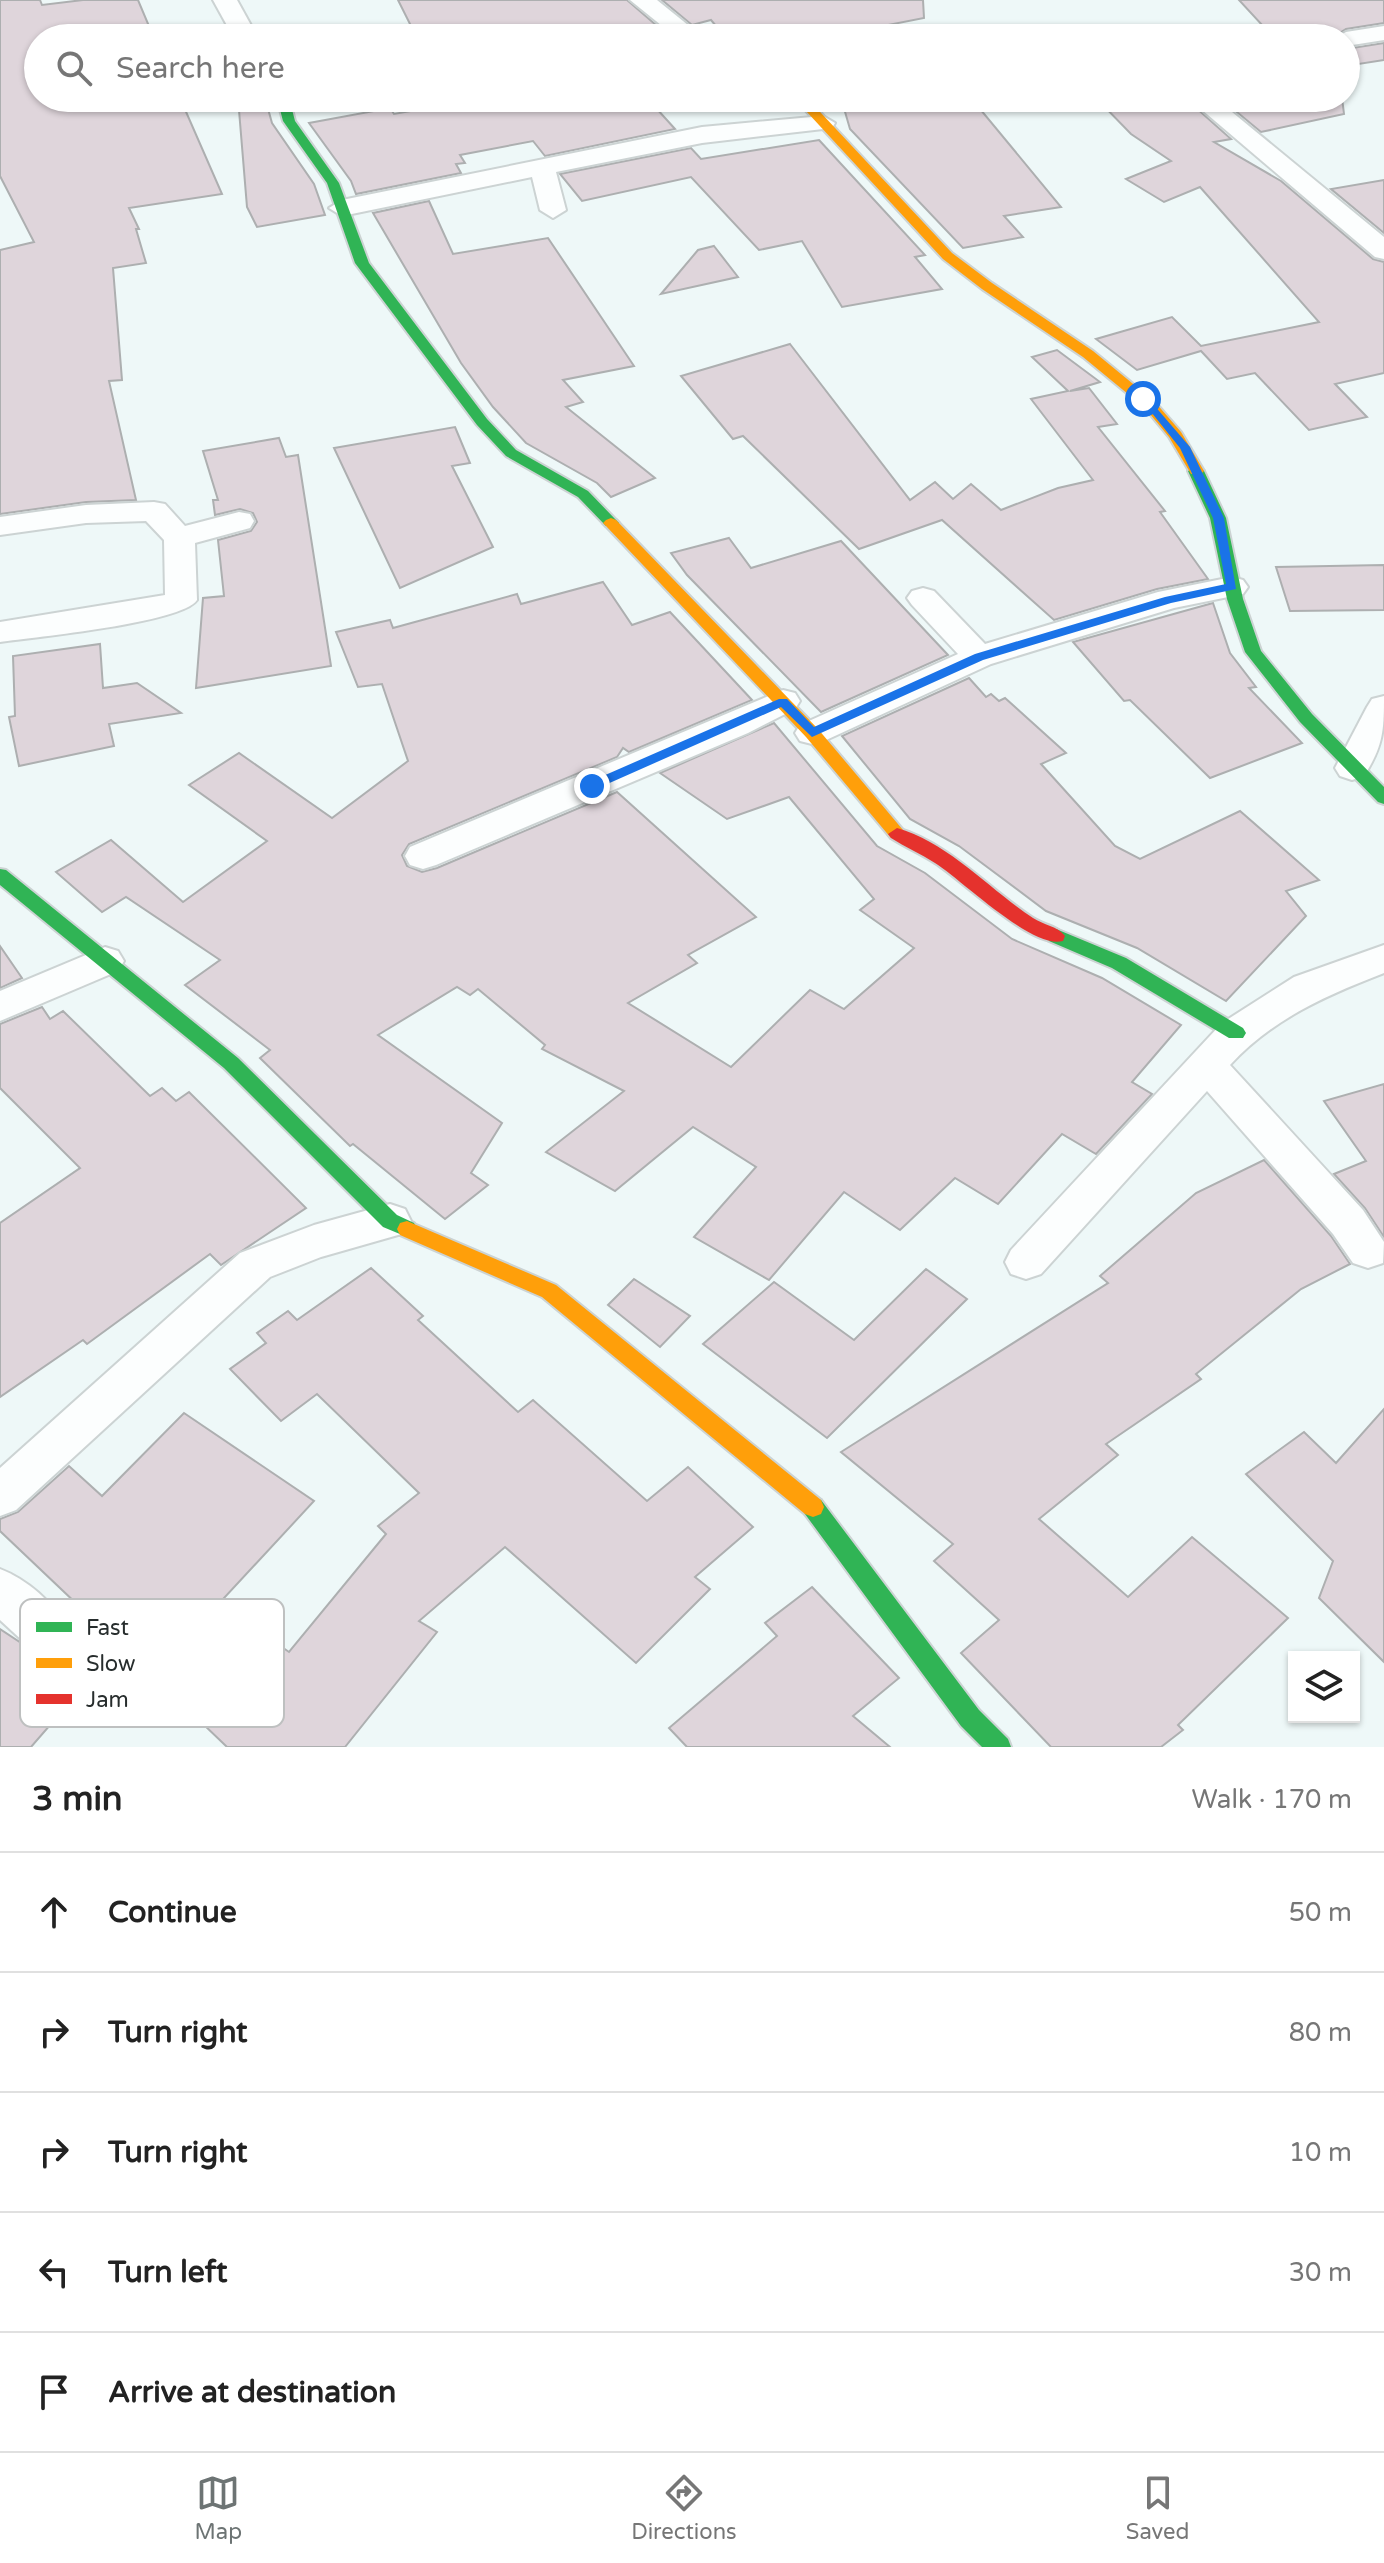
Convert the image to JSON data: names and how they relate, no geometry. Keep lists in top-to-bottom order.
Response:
{
  "legend": ["Fast", "Slow", "Jam"],
  "page": {
    "search": "Search here",
    "heading": ["3 min", "Walk · 170 m"],
    "list": [
      ["Continue", "50 m"],
      ["Turn right", "80 m"],
      ["Turn right", "10 m"],
      ["Turn left", "30 m"],
      "Arrive at destination"
    ],
    "nav": ["Map", "Directions", "Saved"]
  }
}
